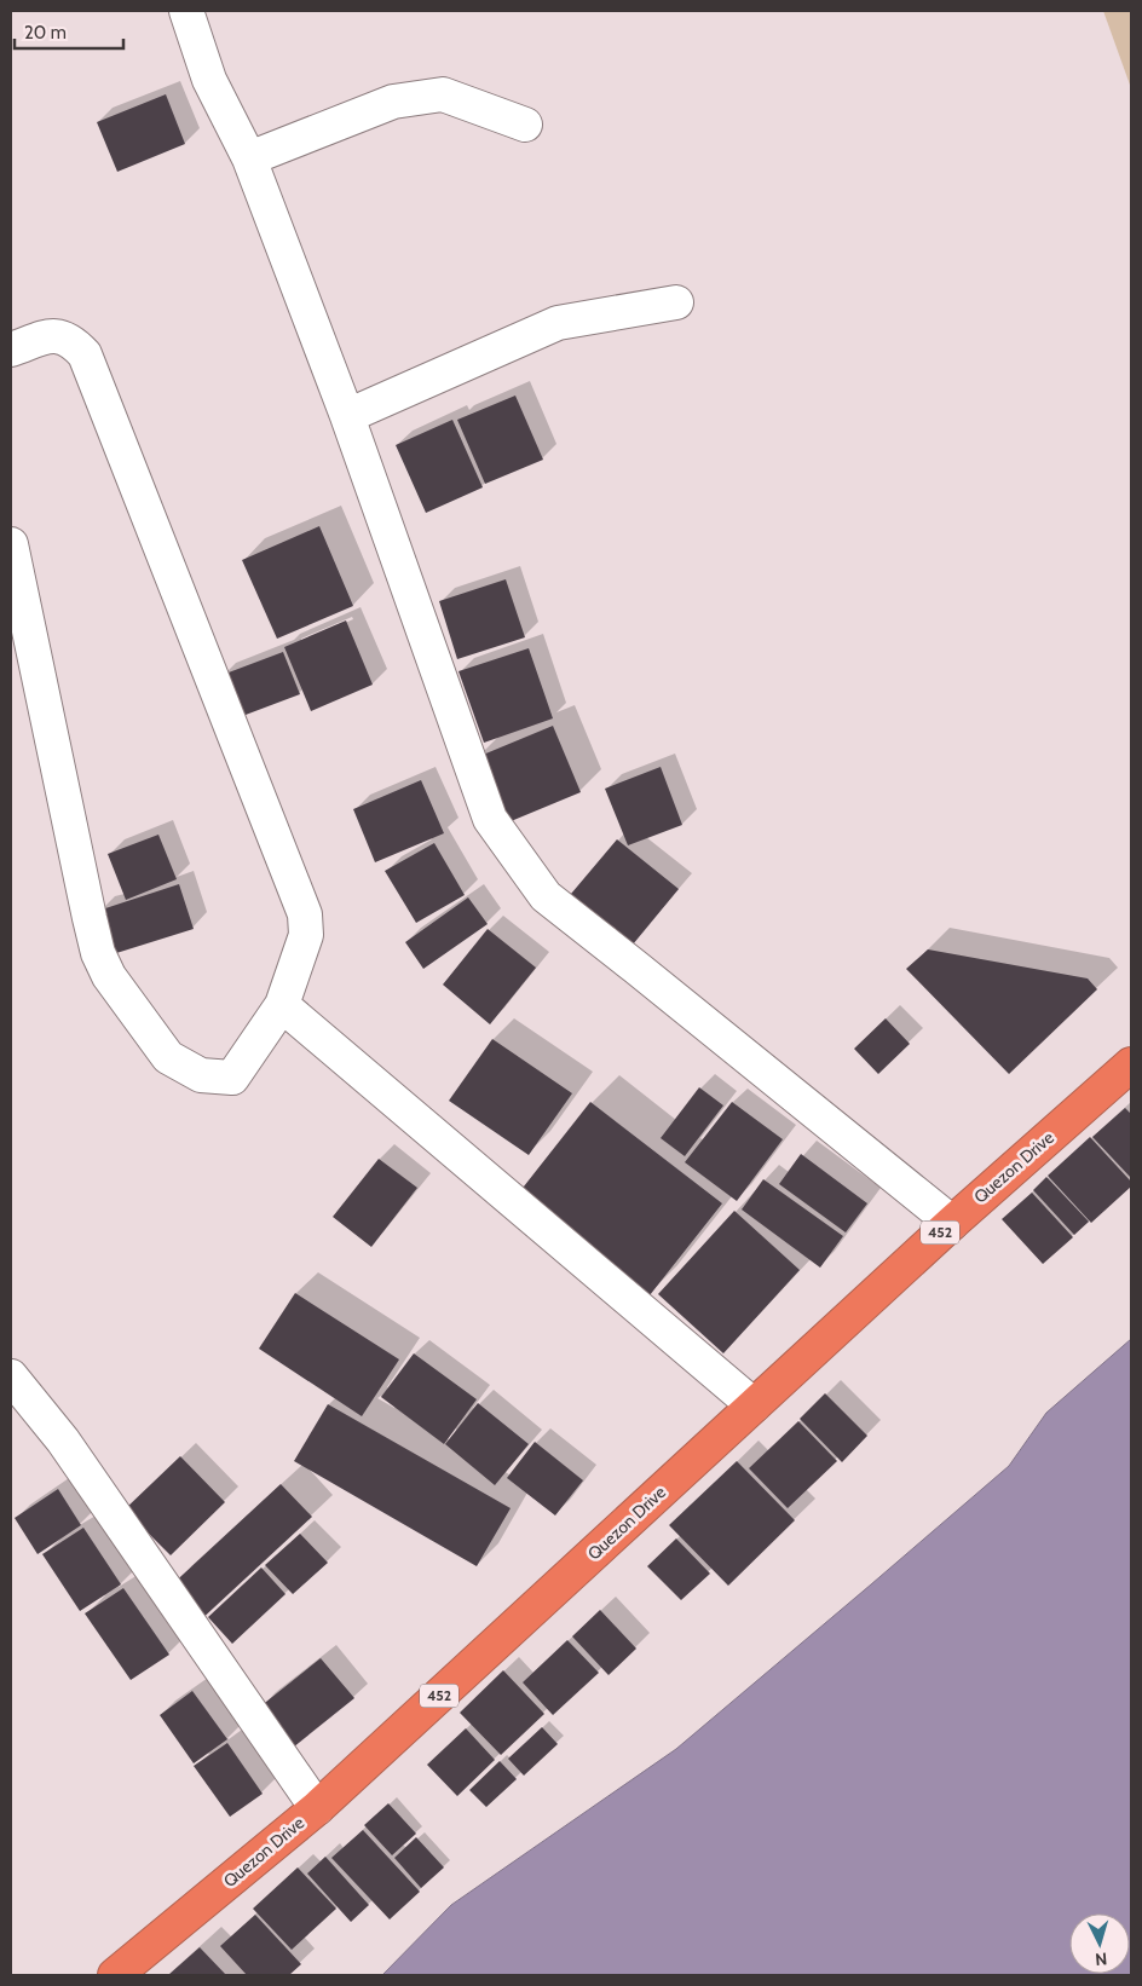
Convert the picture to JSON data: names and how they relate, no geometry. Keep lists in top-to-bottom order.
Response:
{
  "streets": {
    "highway": ["Quezon Drive", "452"]
  },
  "scale_bar": "20 m",
  "north": "bottom"
}
